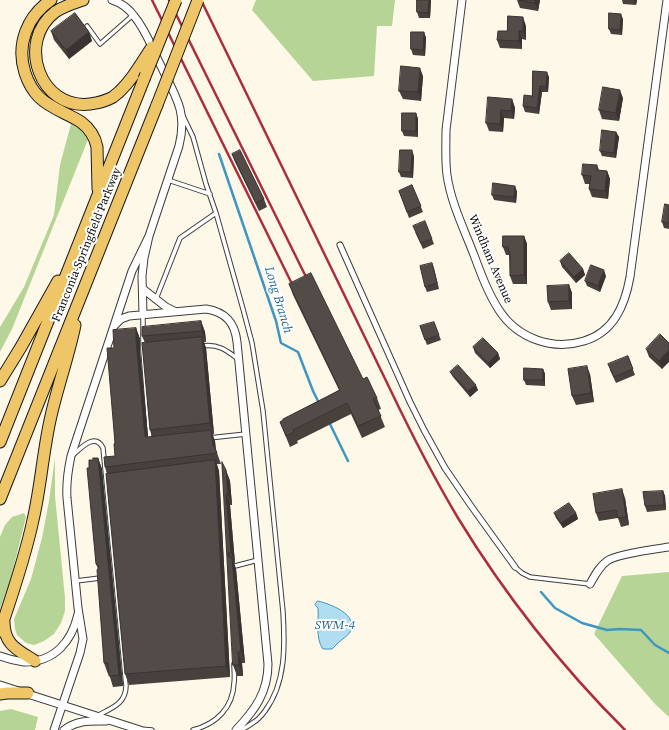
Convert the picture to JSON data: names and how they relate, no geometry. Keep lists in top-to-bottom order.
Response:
{
  "streets": {
    "main road": ["Franconia-Springfield Parkway"],
    "street": ["Windham Avenue"]
  },
  "water": ["Long Branch", "SWM-4"]
}
